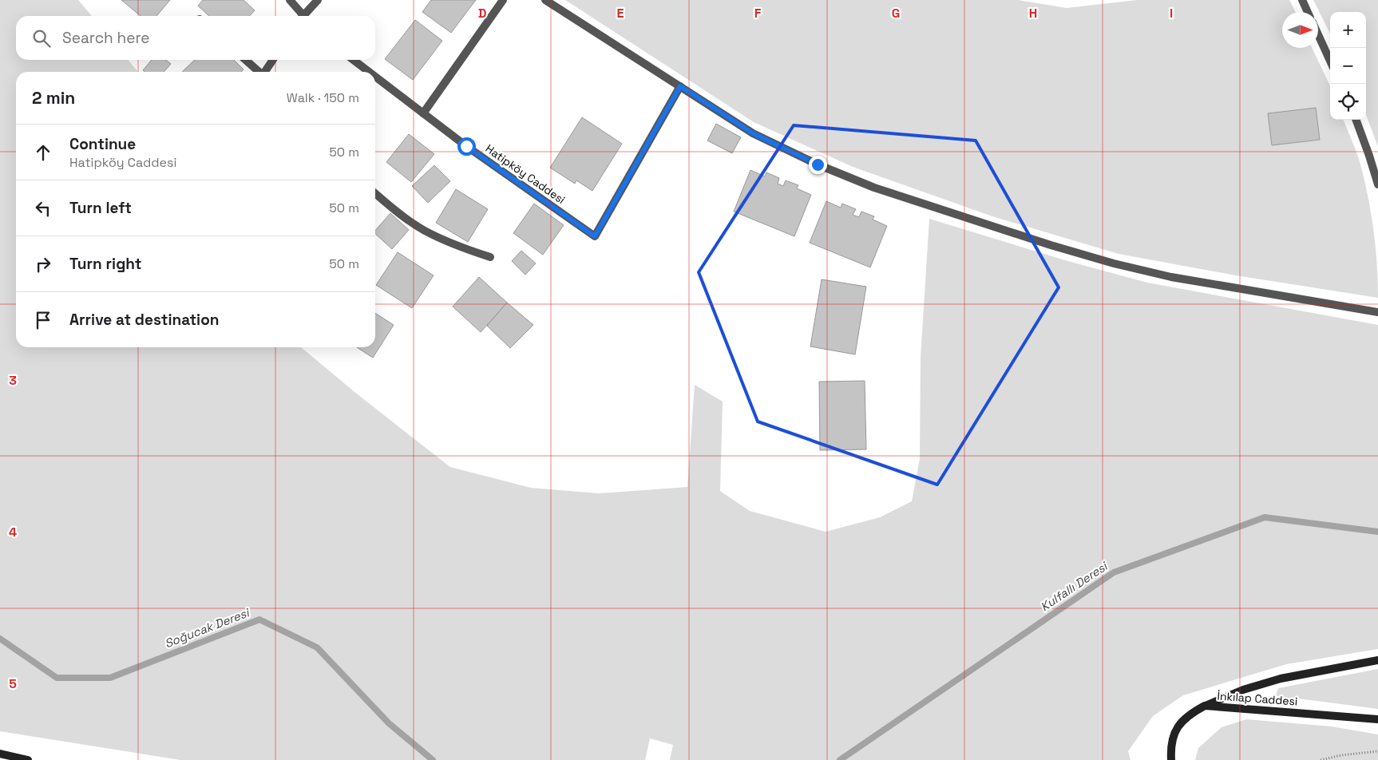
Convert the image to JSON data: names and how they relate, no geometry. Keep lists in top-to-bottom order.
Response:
{
  "streets": {
    "street": ["Hatipköy Caddesi", "İnkılap Caddesi"]
  },
  "water": ["Kulfallı Deresi", "Soğucak Deresi"],
  "north": "right",
  "page": {
    "map_buttons": ["+", "−"],
    "search": "Search here",
    "heading": ["2 min", "Walk · 150 m"],
    "list": [
      ["Continue", "Hatipköy Caddesi", "50 m"],
      ["Turn left", "50 m"],
      ["Turn right", "50 m"],
      "Arrive at destination"
    ]
  },
  "grid": {
    "columns": [
      "D",
      "E",
      "F",
      "G",
      "H",
      "I"
    ],
    "rows": ["3", "4", "5"]
  }
}
